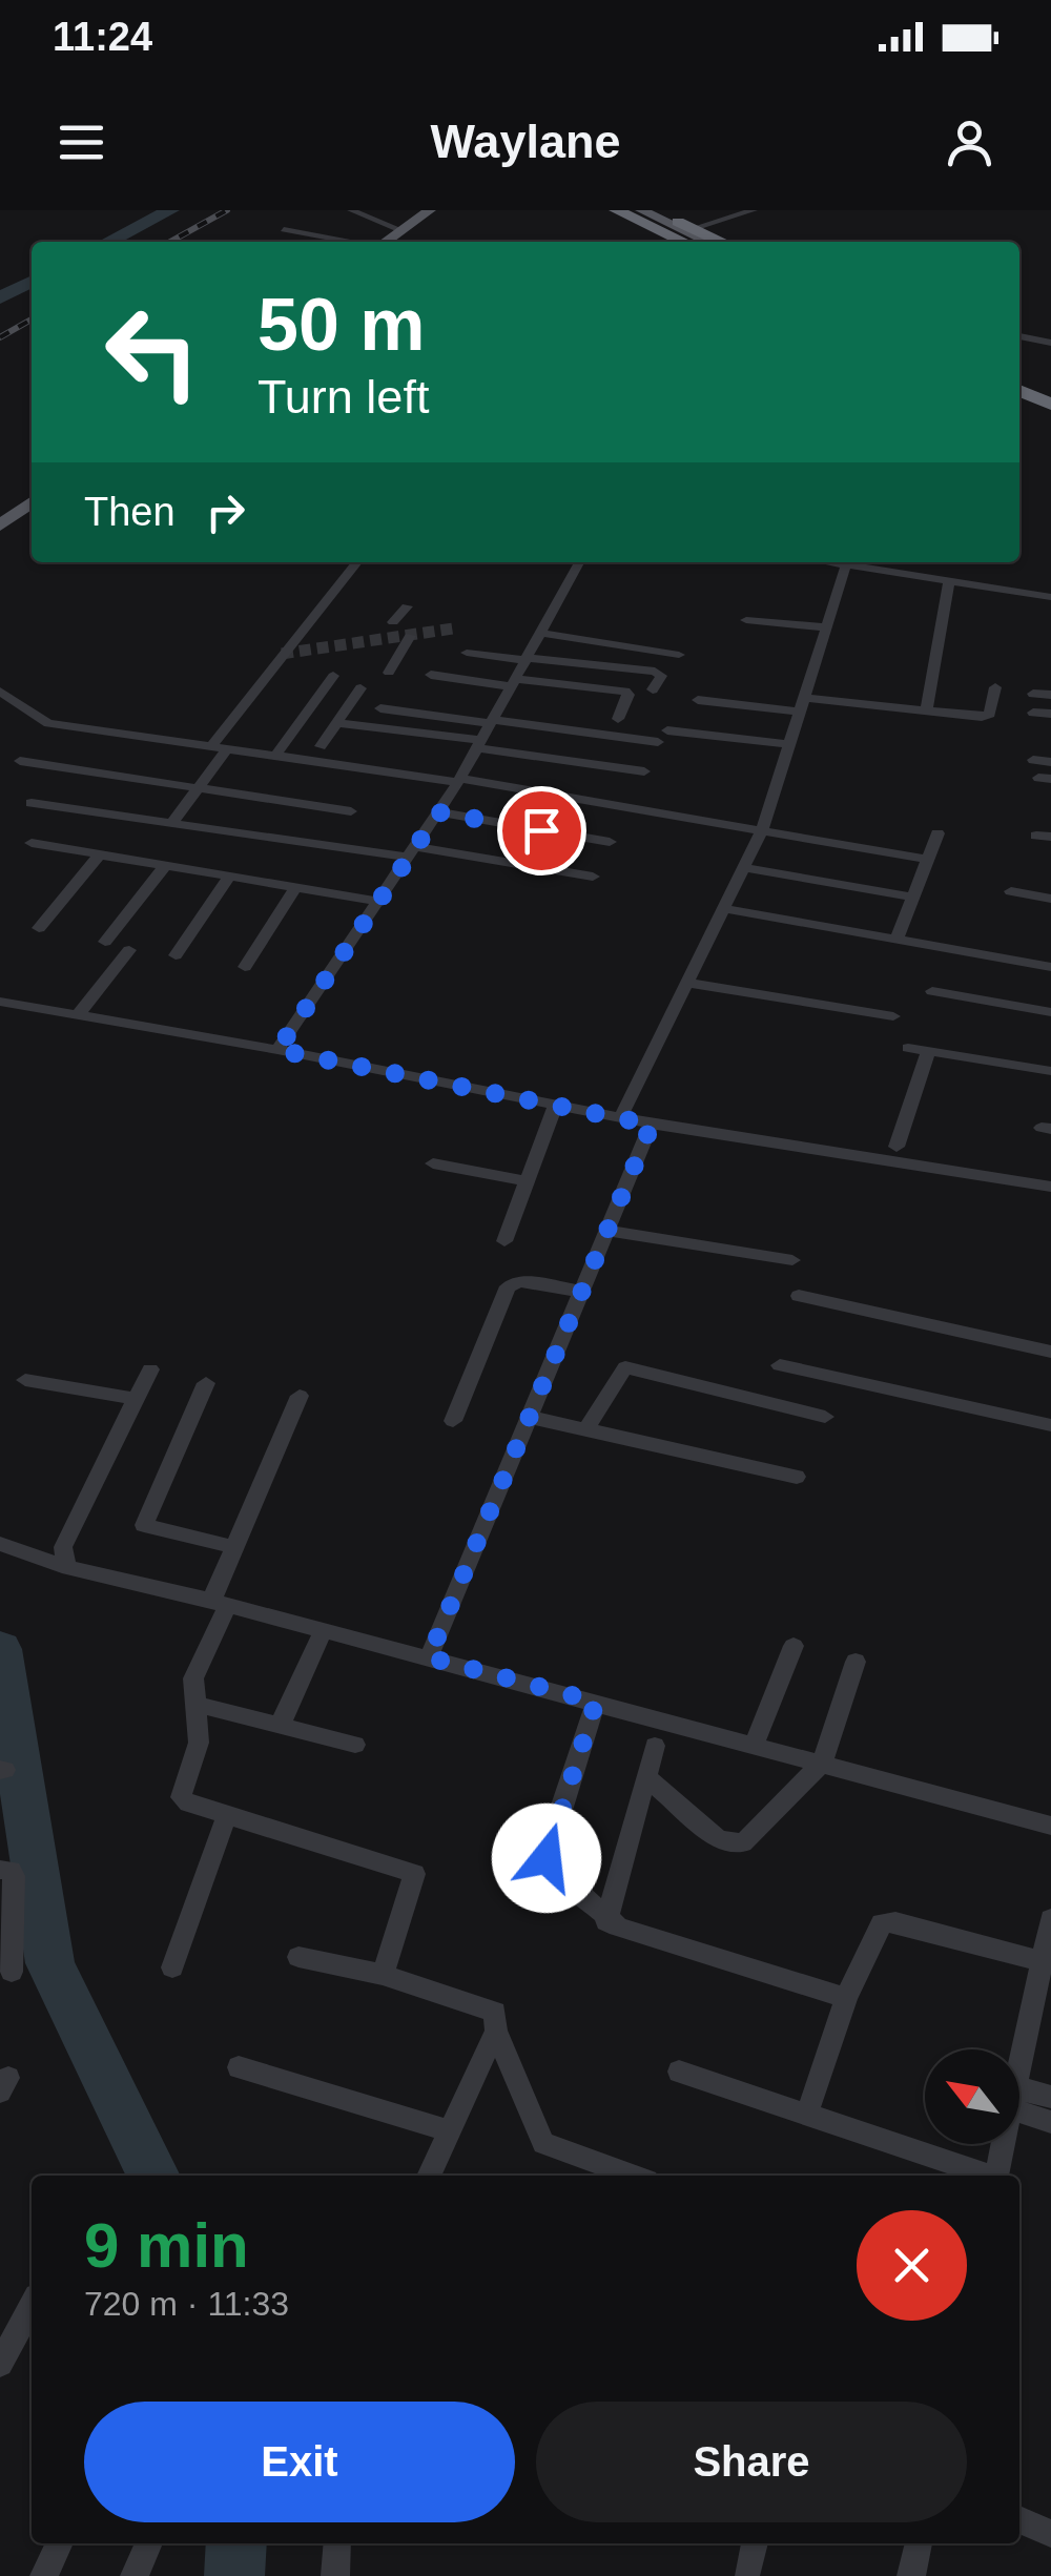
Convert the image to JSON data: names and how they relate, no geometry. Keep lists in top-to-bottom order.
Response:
{
  "north": "top left",
  "page": {
    "status": "11:24",
    "header": "Waylane",
    "turn": ["50 m", "Turn left"],
    "then": "Then",
    "heading": ["9 min", "720 m · 11:33"],
    "buttons": ["Exit", "Share"]
  }
}
